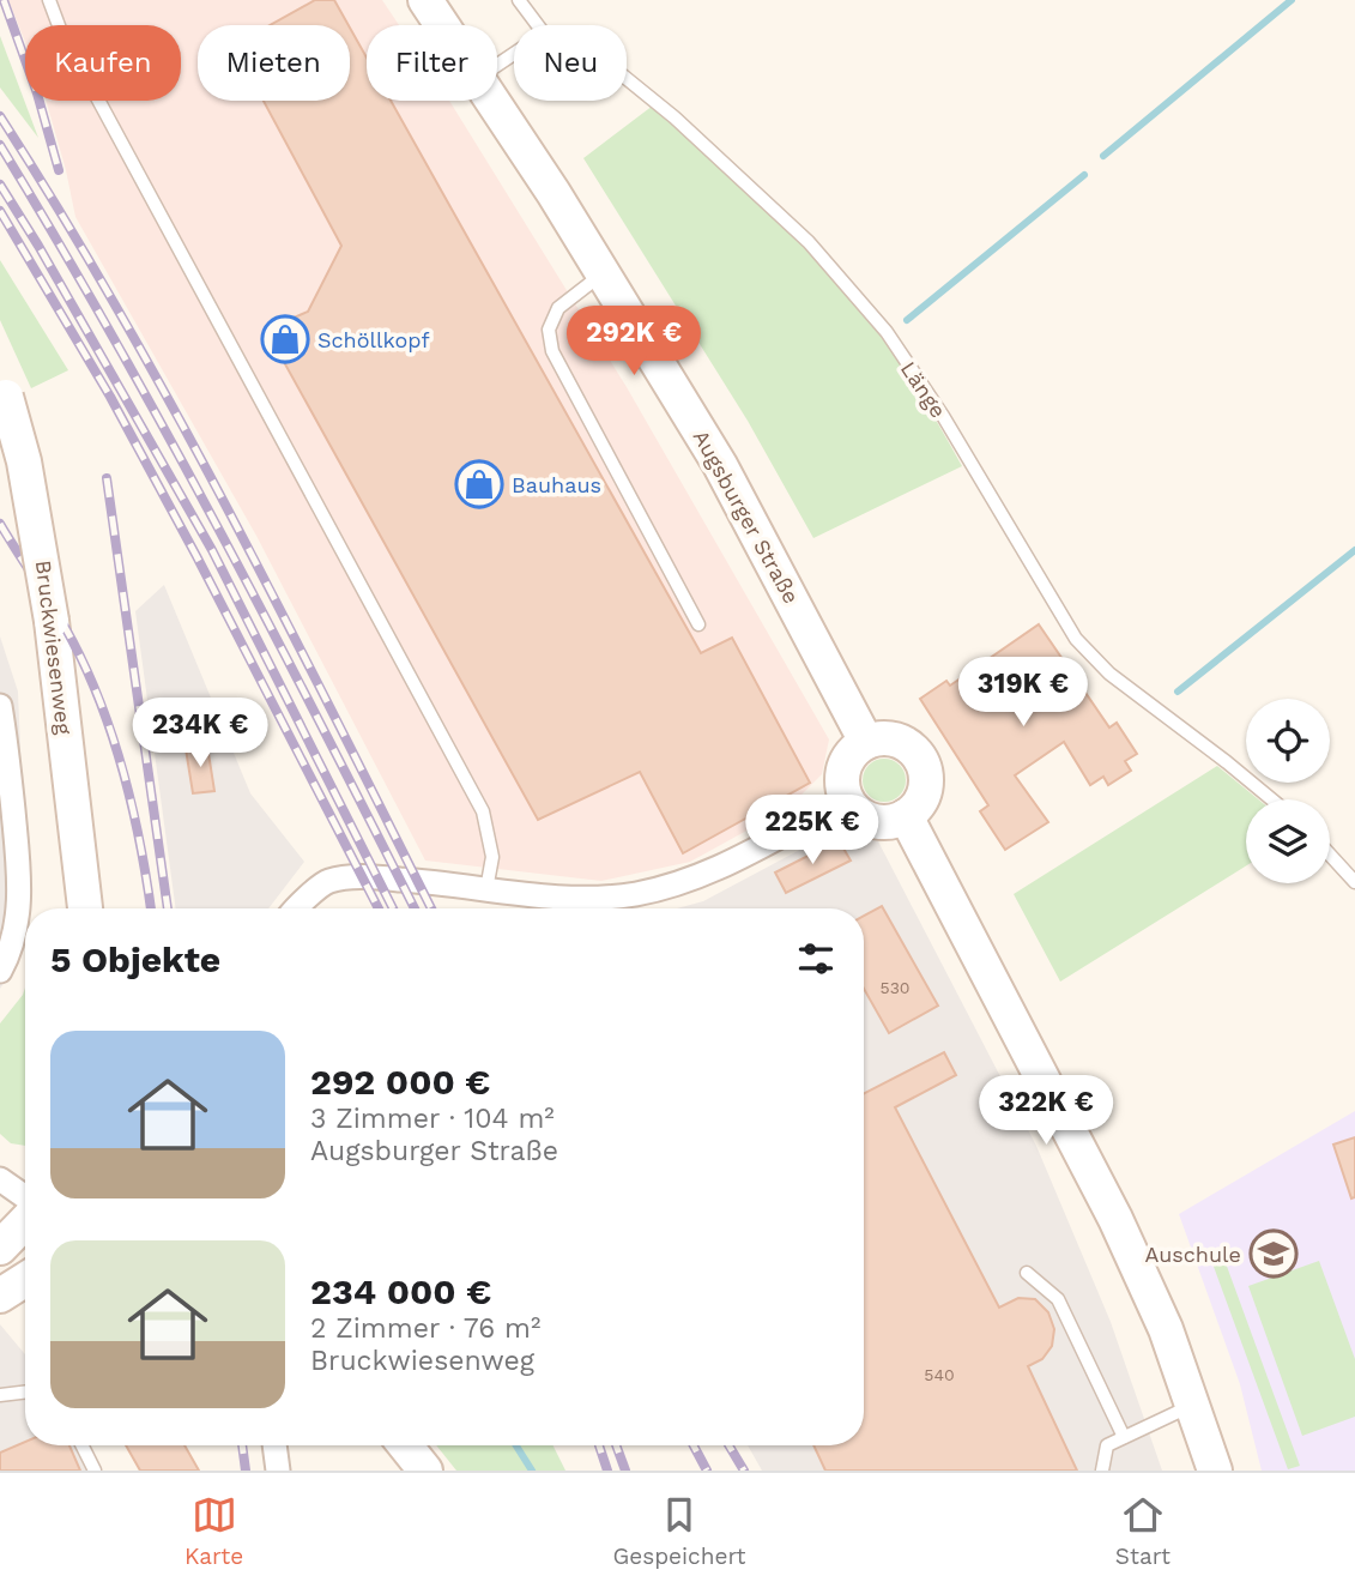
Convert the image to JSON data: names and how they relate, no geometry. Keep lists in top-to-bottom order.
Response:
{
  "streets": {
    "street": ["Augsburger Straße", "Bruckwiesenweg"],
    "lane": ["Länge"]
  },
  "places": {
    "shop": ["Schöllkopf", "Bauhaus"],
    "school or university": ["Auschule"]
  },
  "house_numbers": ["530", "540"],
  "page": {
    "chip": [
      "Kaufen",
      "Mieten",
      "Filter",
      "Neu"
    ],
    "price": [
      "292K €",
      "319K €",
      "234K €",
      "225K €",
      "322K €"
    ],
    "heading": "5 Objekte",
    "list": [
      {
        "name": "292 000 €",
        "note": "3 Zimmer · 104 m² · Augsburger Straße"
      },
      {
        "name": "234 000 €",
        "note": "2 Zimmer · 76 m² · Bruckwiesenweg"
      }
    ],
    "tabs": ["Karte", "Gespeichert", "Start"]
  }
}
